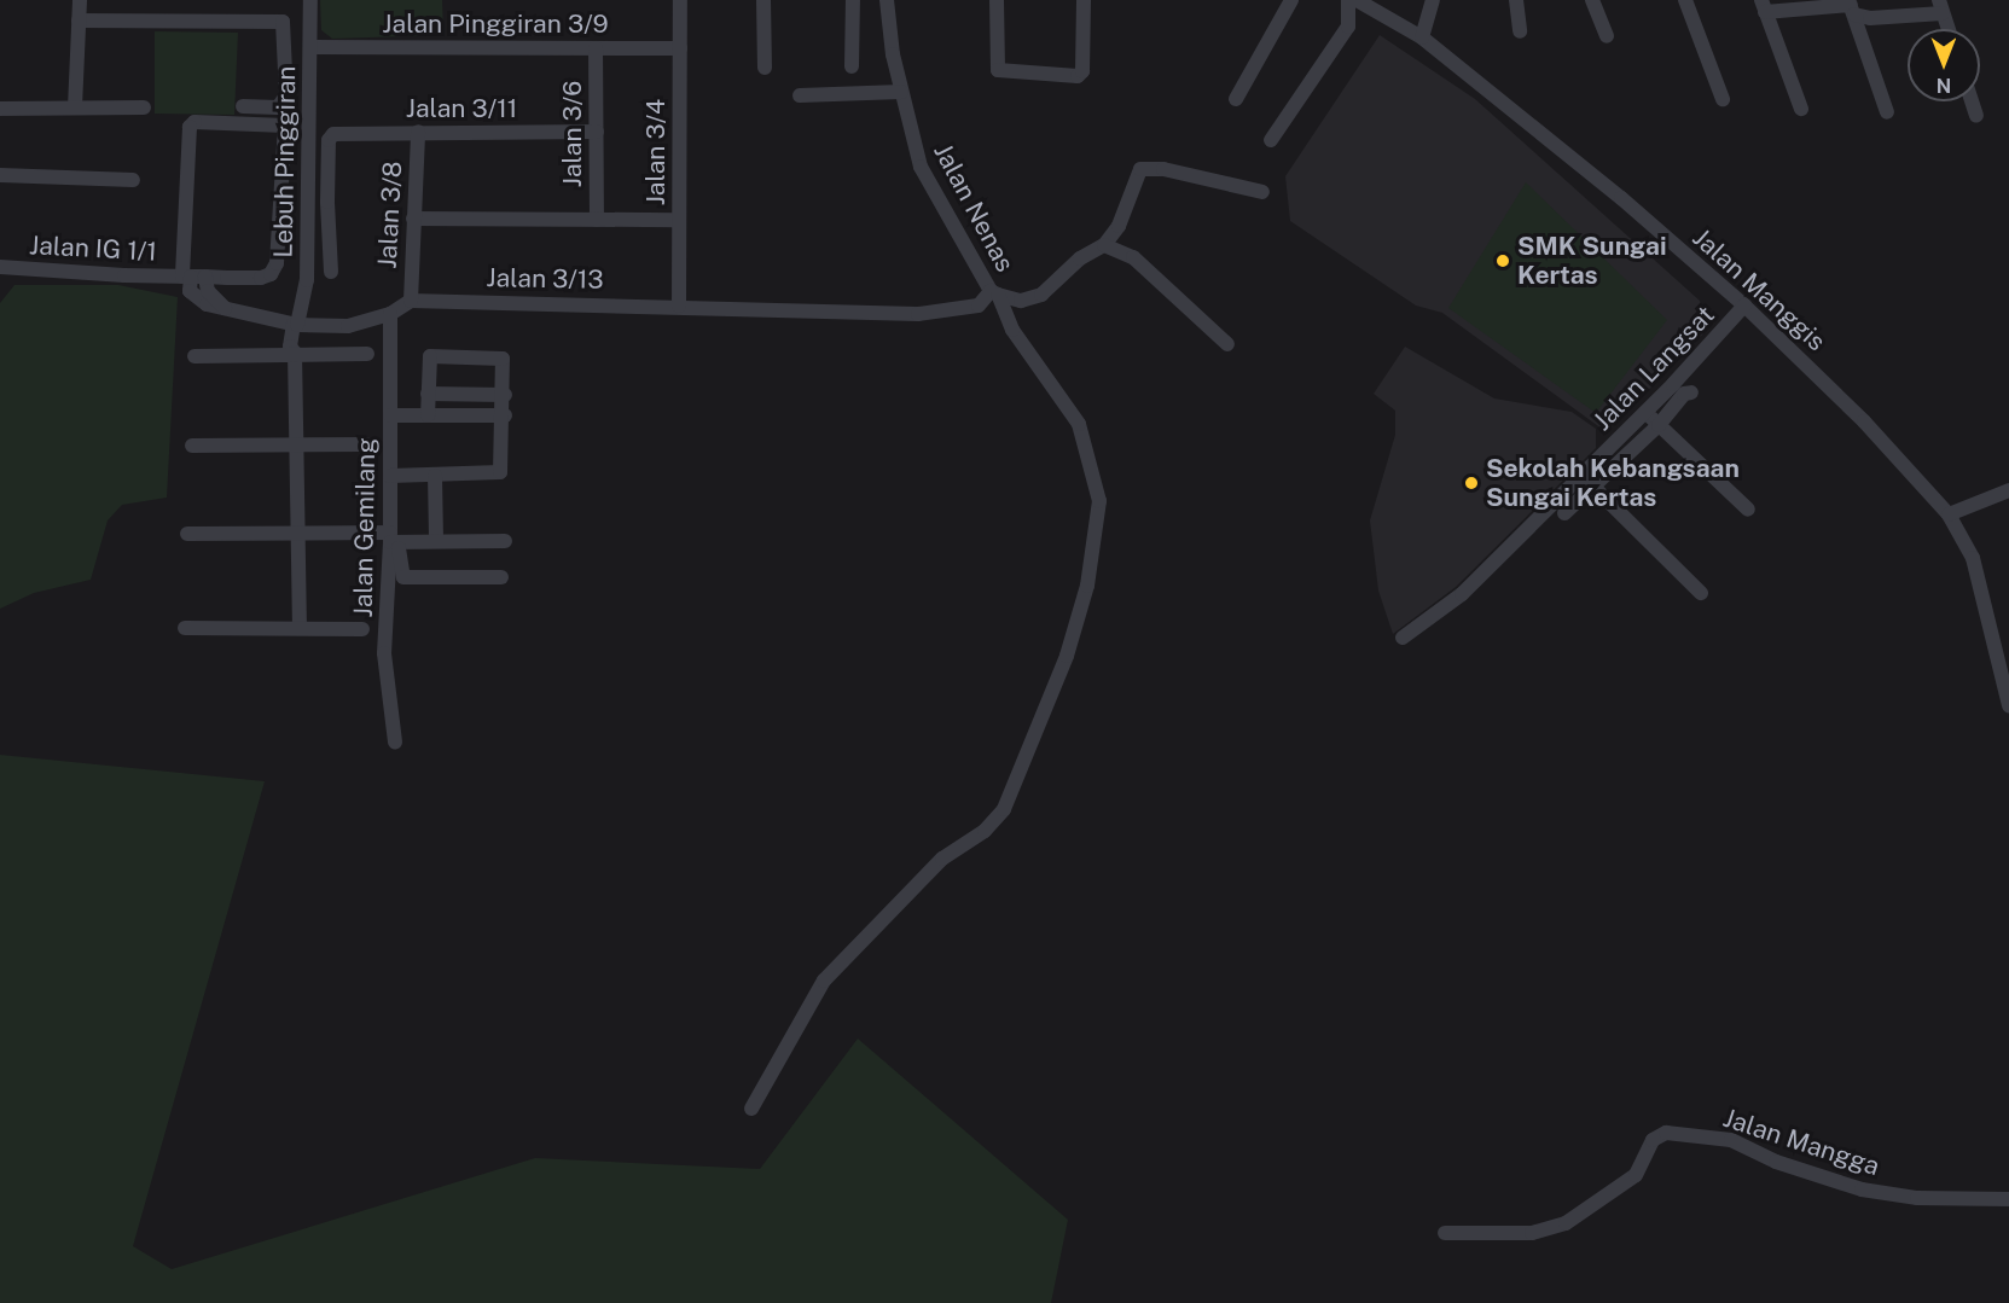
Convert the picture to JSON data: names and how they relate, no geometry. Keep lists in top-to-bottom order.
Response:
{
  "streets": {
    "street": [
      "Jalan Pinggiran 3/9",
      "Jalan 3/11",
      "Jalan 3/6",
      "Jalan 3/4",
      "Lebuh Pinggiran",
      "Jalan Nenas",
      "Jalan 3/8",
      "Jalan IG 1/1",
      "Jalan 3/13",
      "Jalan Manggis",
      "Jalan Langsat",
      "Jalan Gemilang",
      "Jalan Mangga"
    ]
  },
  "crossings": [
    ["Jalan Pinggiran 3/9", "Jalan 3/6"],
    ["Jalan Pinggiran 3/9", "Jalan 3/4"],
    ["Jalan Pinggiran 3/9", "Lebuh Pinggiran"],
    ["Jalan 3/11", "Jalan 3/6"],
    ["Jalan 3/11", "Jalan 3/8"],
    ["Jalan 3/4", "Jalan 3/13"],
    ["Jalan Nenas", "Jalan 3/13"],
    ["Jalan 3/8", "Jalan 3/13"],
    ["Jalan Manggis", "Jalan Langsat"]
  ],
  "places": ["SMK Sungai Kertas", "Sekolah Kebangsaan Sungai Kertas"],
  "north": "bottom"
}
